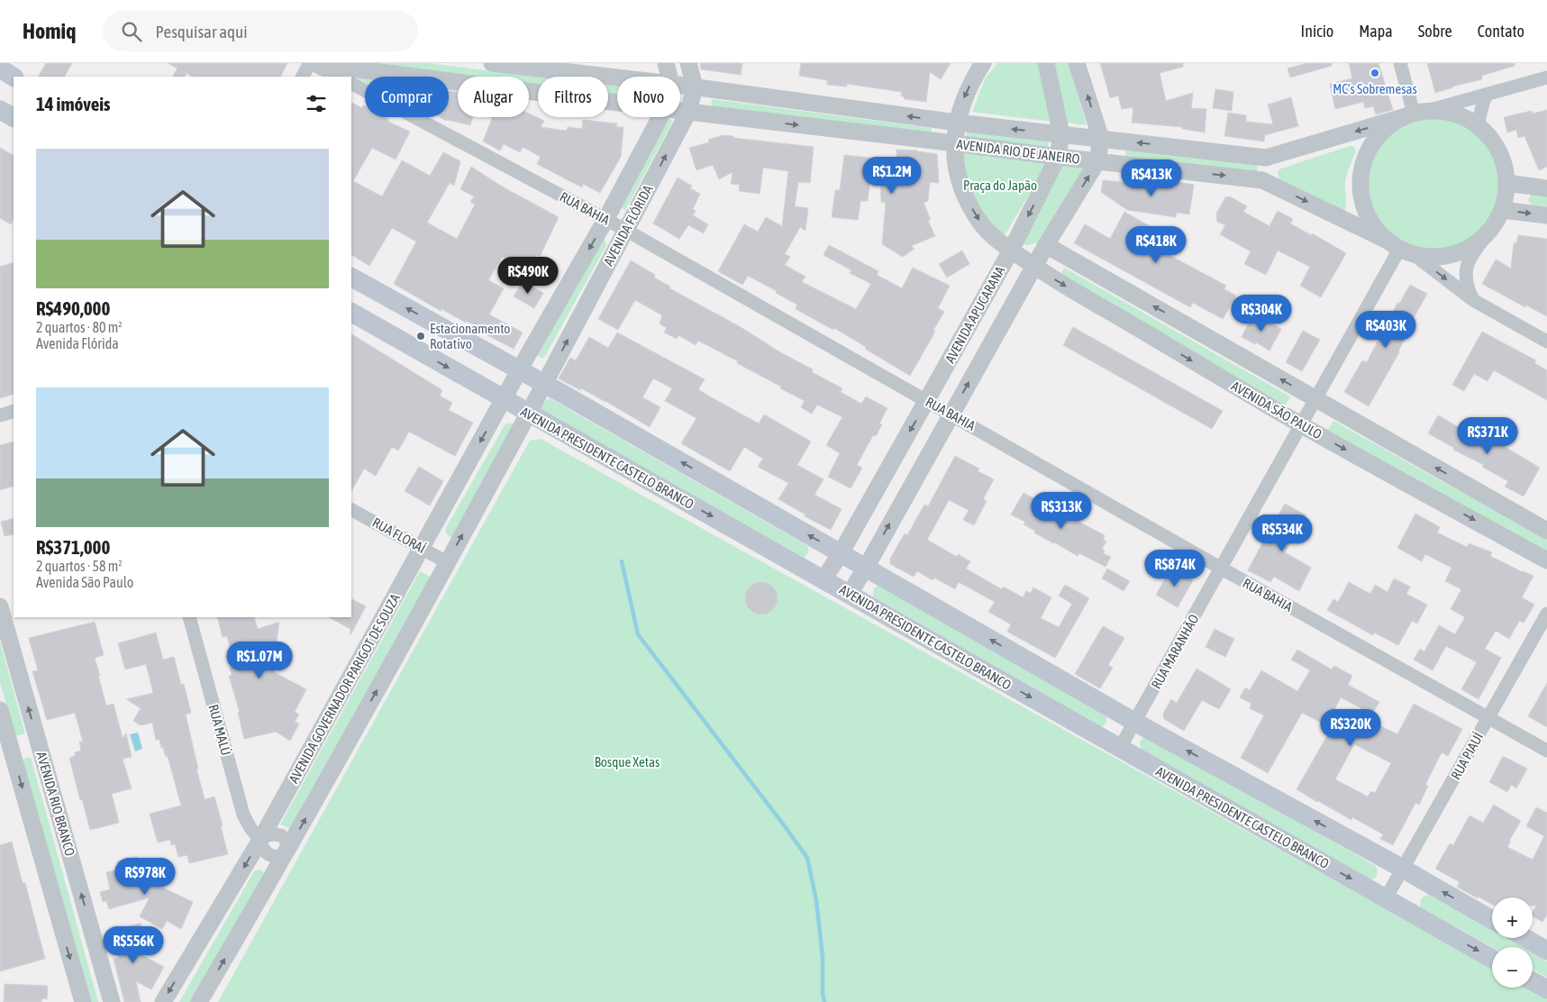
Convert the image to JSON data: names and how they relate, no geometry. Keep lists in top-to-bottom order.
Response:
{
  "streets": {
    "main road": ["AVENIDA PRESIDENTE CASTELO BRANCO"],
    "street": [
      "AVENIDA RIO DE JANEIRO",
      "RUA BAHIA",
      "AVENIDA FLÓRIDA",
      "AVENIDA APUCARANA",
      "AVENIDA SÃO PAULO",
      "RUA FLORAÍ",
      "RUA MARANHÃO",
      "AVENIDA GOVERNADOR PARIGOT DE SOUZA",
      "RUA MALÚ",
      "RUA PIAUÍ",
      "AVENIDA RIO BRANCO"
    ]
  },
  "crossings": [
    ["AVENIDA RIO DE JANEIRO", "AVENIDA FLÓRIDA"],
    ["AVENIDA RIO DE JANEIRO", "AVENIDA APUCARANA"],
    ["AVENIDA RIO DE JANEIRO", "AVENIDA SÃO PAULO"],
    ["AVENIDA RIO DE JANEIRO", "RUA MARANHÃO"],
    ["RUA BAHIA", "AVENIDA FLÓRIDA"],
    ["RUA BAHIA", "AVENIDA APUCARANA"],
    ["RUA BAHIA", "RUA MARANHÃO"],
    ["RUA BAHIA", "RUA PIAUÍ"],
    ["AVENIDA FLÓRIDA", "AVENIDA GOVERNADOR PARIGOT DE SOUZA"],
    ["AVENIDA APUCARANA", "AVENIDA SÃO PAULO"],
    ["AVENIDA APUCARANA", "AVENIDA PRESIDENTE CASTELO BRANCO"],
    ["AVENIDA SÃO PAULO", "RUA MARANHÃO"],
    ["AVENIDA PRESIDENTE CASTELO BRANCO", "RUA MARANHÃO"],
    ["AVENIDA PRESIDENTE CASTELO BRANCO", "AVENIDA GOVERNADOR PARIGOT DE SOUZA"],
    ["AVENIDA PRESIDENTE CASTELO BRANCO", "RUA PIAUÍ"],
    ["RUA FLORAÍ", "AVENIDA GOVERNADOR PARIGOT DE SOUZA"],
    ["AVENIDA GOVERNADOR PARIGOT DE SOUZA", "RUA MALÚ"]
  ],
  "parks": ["Praça do Japão", "Bosque Xetas"],
  "places": ["MC’s Sobremesas", "Estacionamento Rotativo"],
  "page": {
    "header": "Homiq",
    "search": "Pesquisar aqui",
    "nav": [
      "Início",
      "Mapa",
      "Sobre",
      "Contato"
    ],
    "chip": [
      "Comprar",
      "Alugar",
      "Filtros",
      "Novo"
    ],
    "heading": "14 imóveis",
    "list": [
      {
        "name": "R$490,000",
        "note": "2 quartos · 80 m² · Avenida Flórida"
      },
      {
        "name": "R$371,000",
        "note": "2 quartos · 58 m² · Avenida São Paulo"
      }
    ],
    "price": [
      "R$1.2M",
      "R$413K",
      "R$418K",
      "R$490K",
      "R$304K",
      "R$403K",
      "R$371K",
      "R$313K",
      "R$534K",
      "R$874K",
      "R$1.07M",
      "R$320K",
      "R$978K",
      "R$556K"
    ],
    "map_buttons": ["+", "−"]
  }
}
